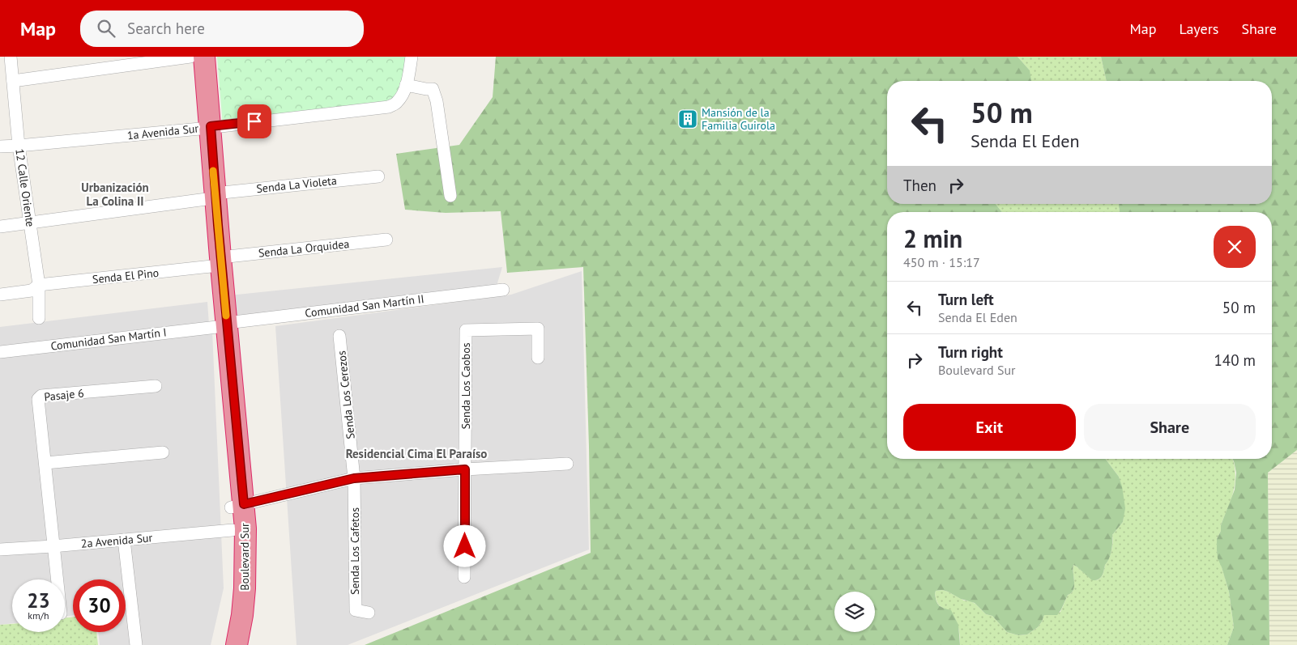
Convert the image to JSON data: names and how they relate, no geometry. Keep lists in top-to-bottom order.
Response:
{
  "streets": {
    "highway": ["Boulevard Sur"],
    "street": [
      "1a Avenida Sur",
      "Senda La Violeta",
      "12 Calle Oriente",
      "Senda La Orquidea",
      "Senda El Pino",
      "Comunidad San Martín II",
      "Comunidad San Martín I",
      "Senda Los Caobos",
      "Pasaje 6",
      "Senda Los Cerezos",
      "2a Avenida Sur",
      "Senda Los Cafetos"
    ]
  },
  "crossings": [
    ["1a Avenida Sur", "12 Calle Oriente"],
    ["1a Avenida Sur", "Boulevard Sur"],
    ["Senda La Violeta", "12 Calle Oriente"],
    ["Senda La Violeta", "Boulevard Sur"],
    ["12 Calle Oriente", "Senda El Pino"],
    ["Senda La Orquidea", "Senda El Pino"],
    ["Senda La Orquidea", "Boulevard Sur"],
    ["Senda El Pino", "Boulevard Sur"],
    ["Comunidad San Martín II", "Comunidad San Martín I"],
    ["Comunidad San Martín II", "Boulevard Sur"],
    ["Comunidad San Martín I", "Boulevard Sur"],
    ["Pasaje 6", "2a Avenida Sur"],
    ["Senda Los Cerezos", "Senda Los Cafetos"],
    ["2a Avenida Sur", "Boulevard Sur"]
  ],
  "districts": ["Urbanización La Colina II", "Residencial Cima El Paraíso"],
  "places": {
    "building": ["Mansión de la Familia Guirola"]
  },
  "page": {
    "header": "Map",
    "search": "Search here",
    "nav": ["Map", "Layers", "Share"],
    "turn": ["50 m", "Senda El Eden"],
    "then": "Then",
    "heading": ["2 min", "450 m · 15:17"],
    "list": [
      {
        "name": "Turn left",
        "note": "Senda El Eden",
        "value": "50 m"
      },
      {
        "name": "Turn right",
        "note": "Boulevard Sur",
        "value": "140 m"
      }
    ],
    "buttons": ["Exit", "Share"],
    "speed": "23 km/h",
    "limit": "30"
  }
}
